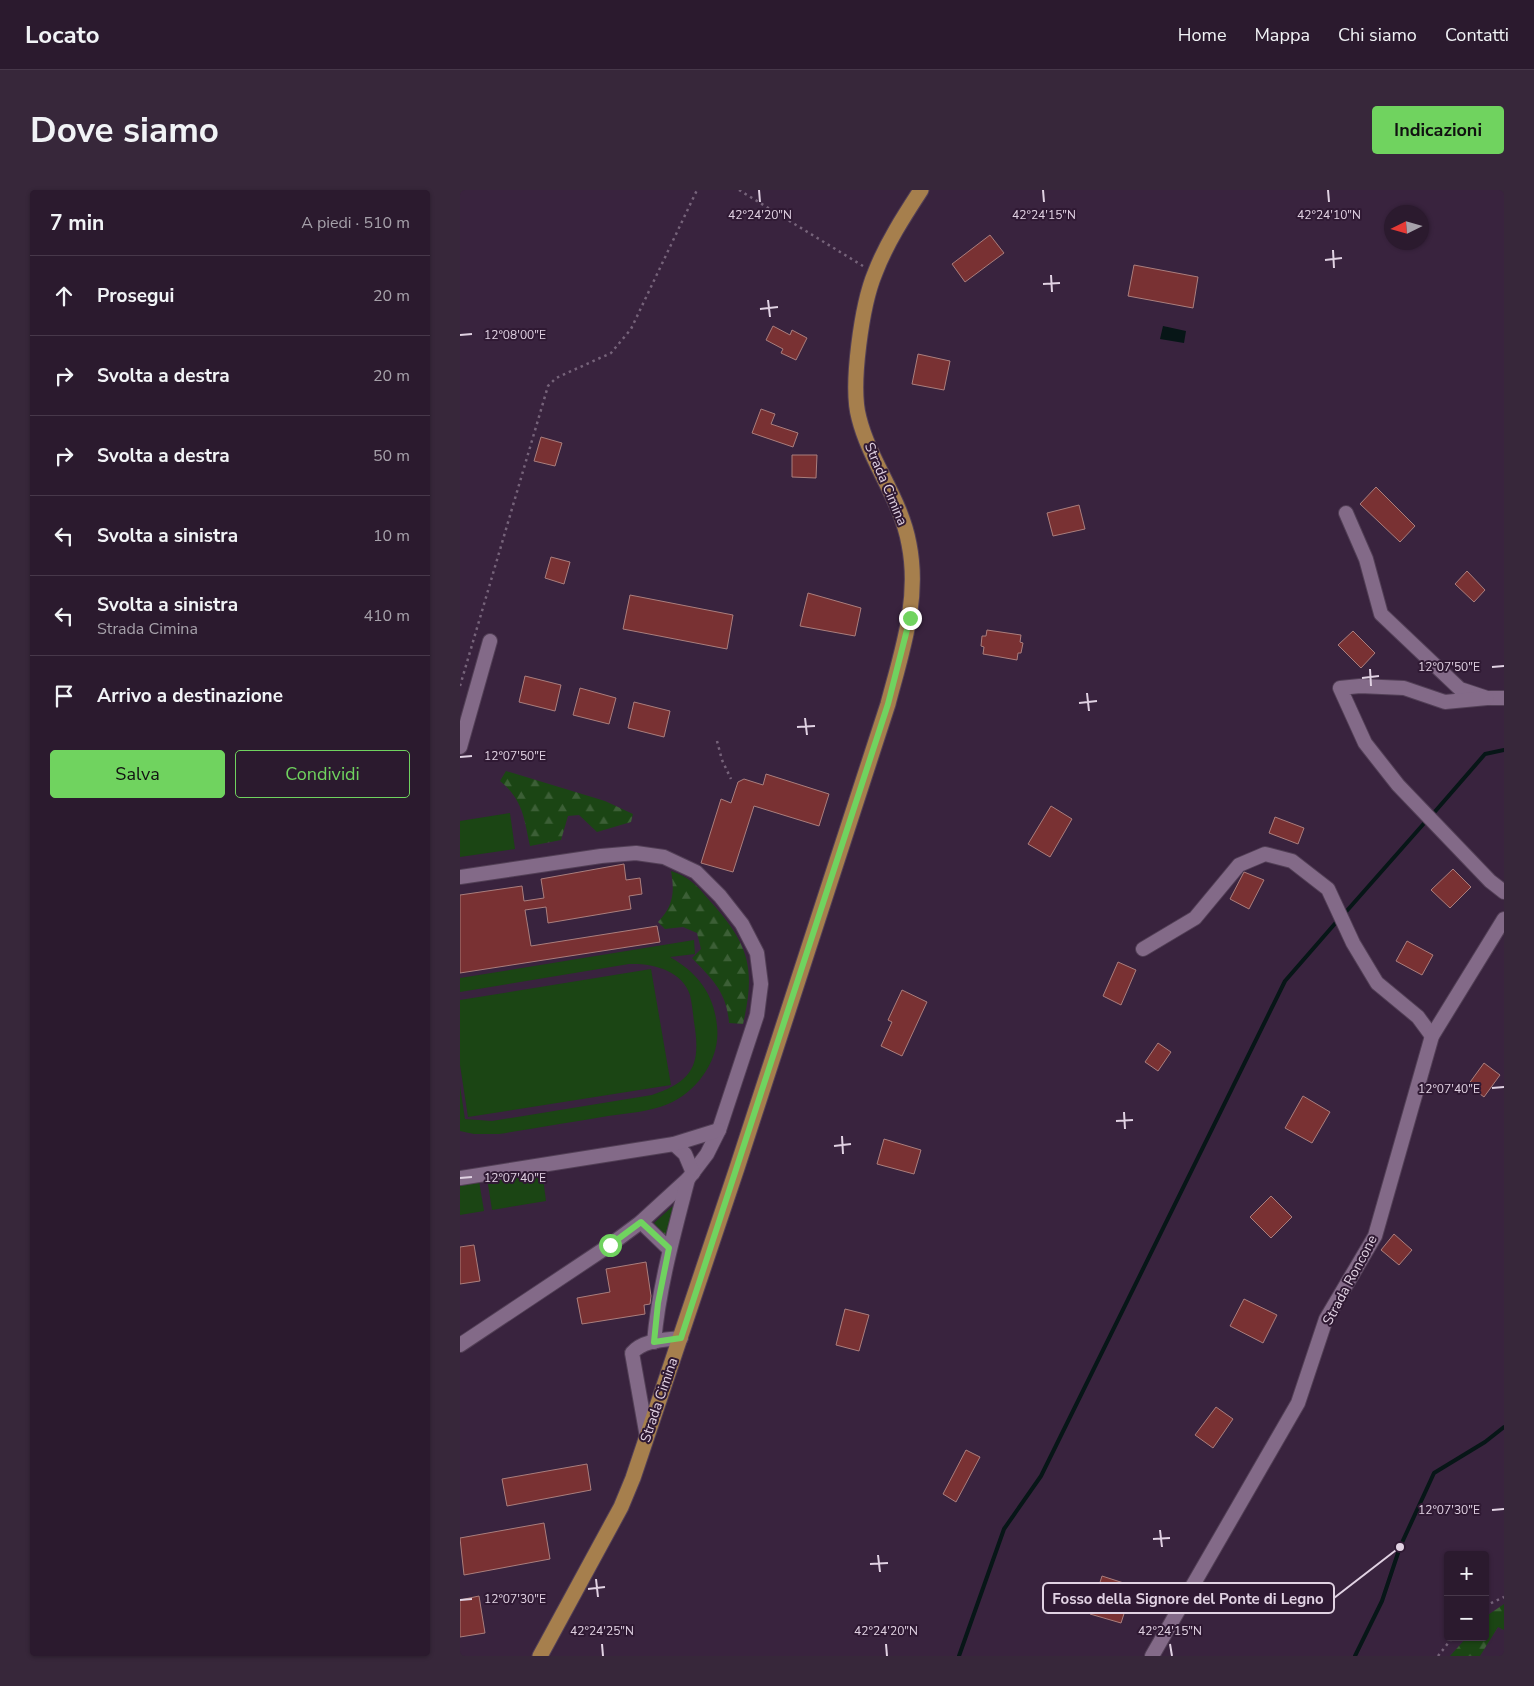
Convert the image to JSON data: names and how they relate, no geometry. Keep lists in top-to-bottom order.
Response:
{
  "streets": {
    "main road": ["Strada Cimina"],
    "street": ["Strada Roncone"]
  },
  "places": ["Fosso della Signore del Ponte di Legno"],
  "north": "left",
  "page": {
    "header": "Locato",
    "nav": [
      "Home",
      "Mappa",
      "Chi siamo",
      "Contatti"
    ],
    "buttons": [
      "Indicazioni",
      ["Salva", "Condividi"]
    ],
    "title": "Dove siamo",
    "heading": ["7 min", "A piedi · 510 m"],
    "list": [
      ["Prosegui", "20 m"],
      ["Svolta a destra", "20 m"],
      ["Svolta a destra", "50 m"],
      ["Svolta a sinistra", "10 m"],
      ["Svolta a sinistra", "Strada Cimina", "410 m"],
      "Arrivo a destinazione"
    ],
    "map_buttons": ["+", "−"]
  },
  "coordinates": [
    "42°24'20\"N",
    "42°24'15\"N",
    "42°24'10\"N",
    "12°08'00\"E",
    "12°07'50\"E",
    "12°07'40\"E",
    "12°07'30\"E",
    "42°24'25\"N"
  ]
}
